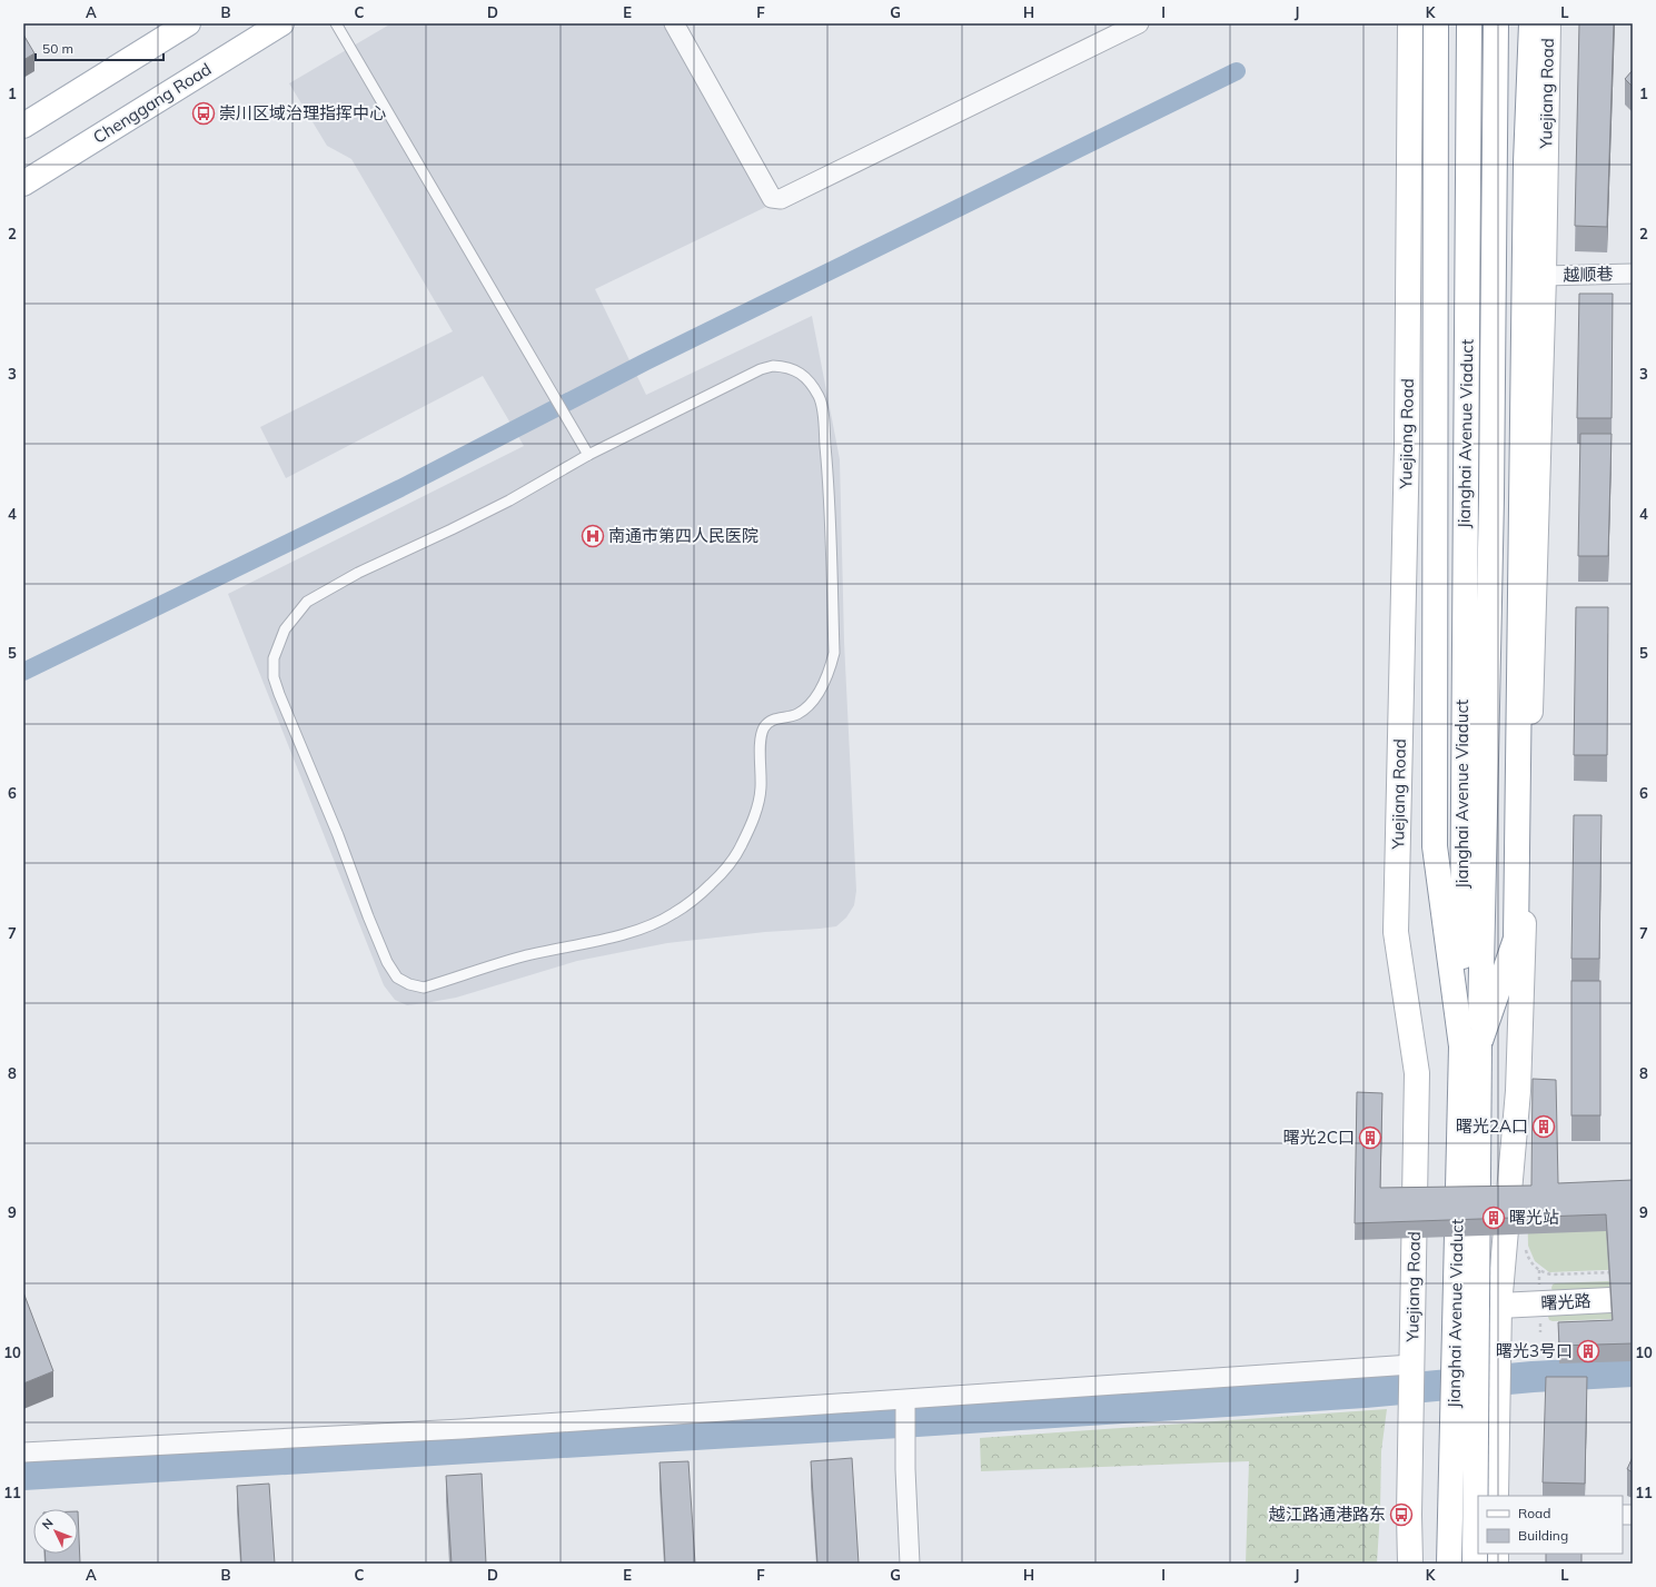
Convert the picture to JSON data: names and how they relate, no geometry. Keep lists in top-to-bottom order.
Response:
{
  "streets": {
    "main road": [
      "Yuejiang Road",
      "Chenggang Road",
      "Jianghai Avenue Viaduct",
      "曙光路"
    ],
    "street": ["越顺巷"]
  },
  "crossings": [
    ["Yuejiang Road", "越顺巷"],
    ["Yuejiang Road", "曙光路"]
  ],
  "places": {
    "bus stop": ["崇川区域治理指挥中心", "越江路通港路东"],
    "hospital": ["南通市第四人民医院"],
    "building": [
      "曙光2A口",
      "曙光2C口",
      "曙光站",
      "曙光3号口"
    ]
  },
  "legend": ["Road", "Building"],
  "scale_bar": "50 m",
  "north": "top left",
  "grid": {
    "columns": [
      "A",
      "B",
      "C",
      "D",
      "E",
      "F",
      "G",
      "H",
      "I",
      "J",
      "K",
      "L"
    ],
    "rows": [
      "1",
      "2",
      "3",
      "4",
      "5",
      "6",
      "7",
      "8",
      "9",
      "10",
      "11"
    ]
  }
}
